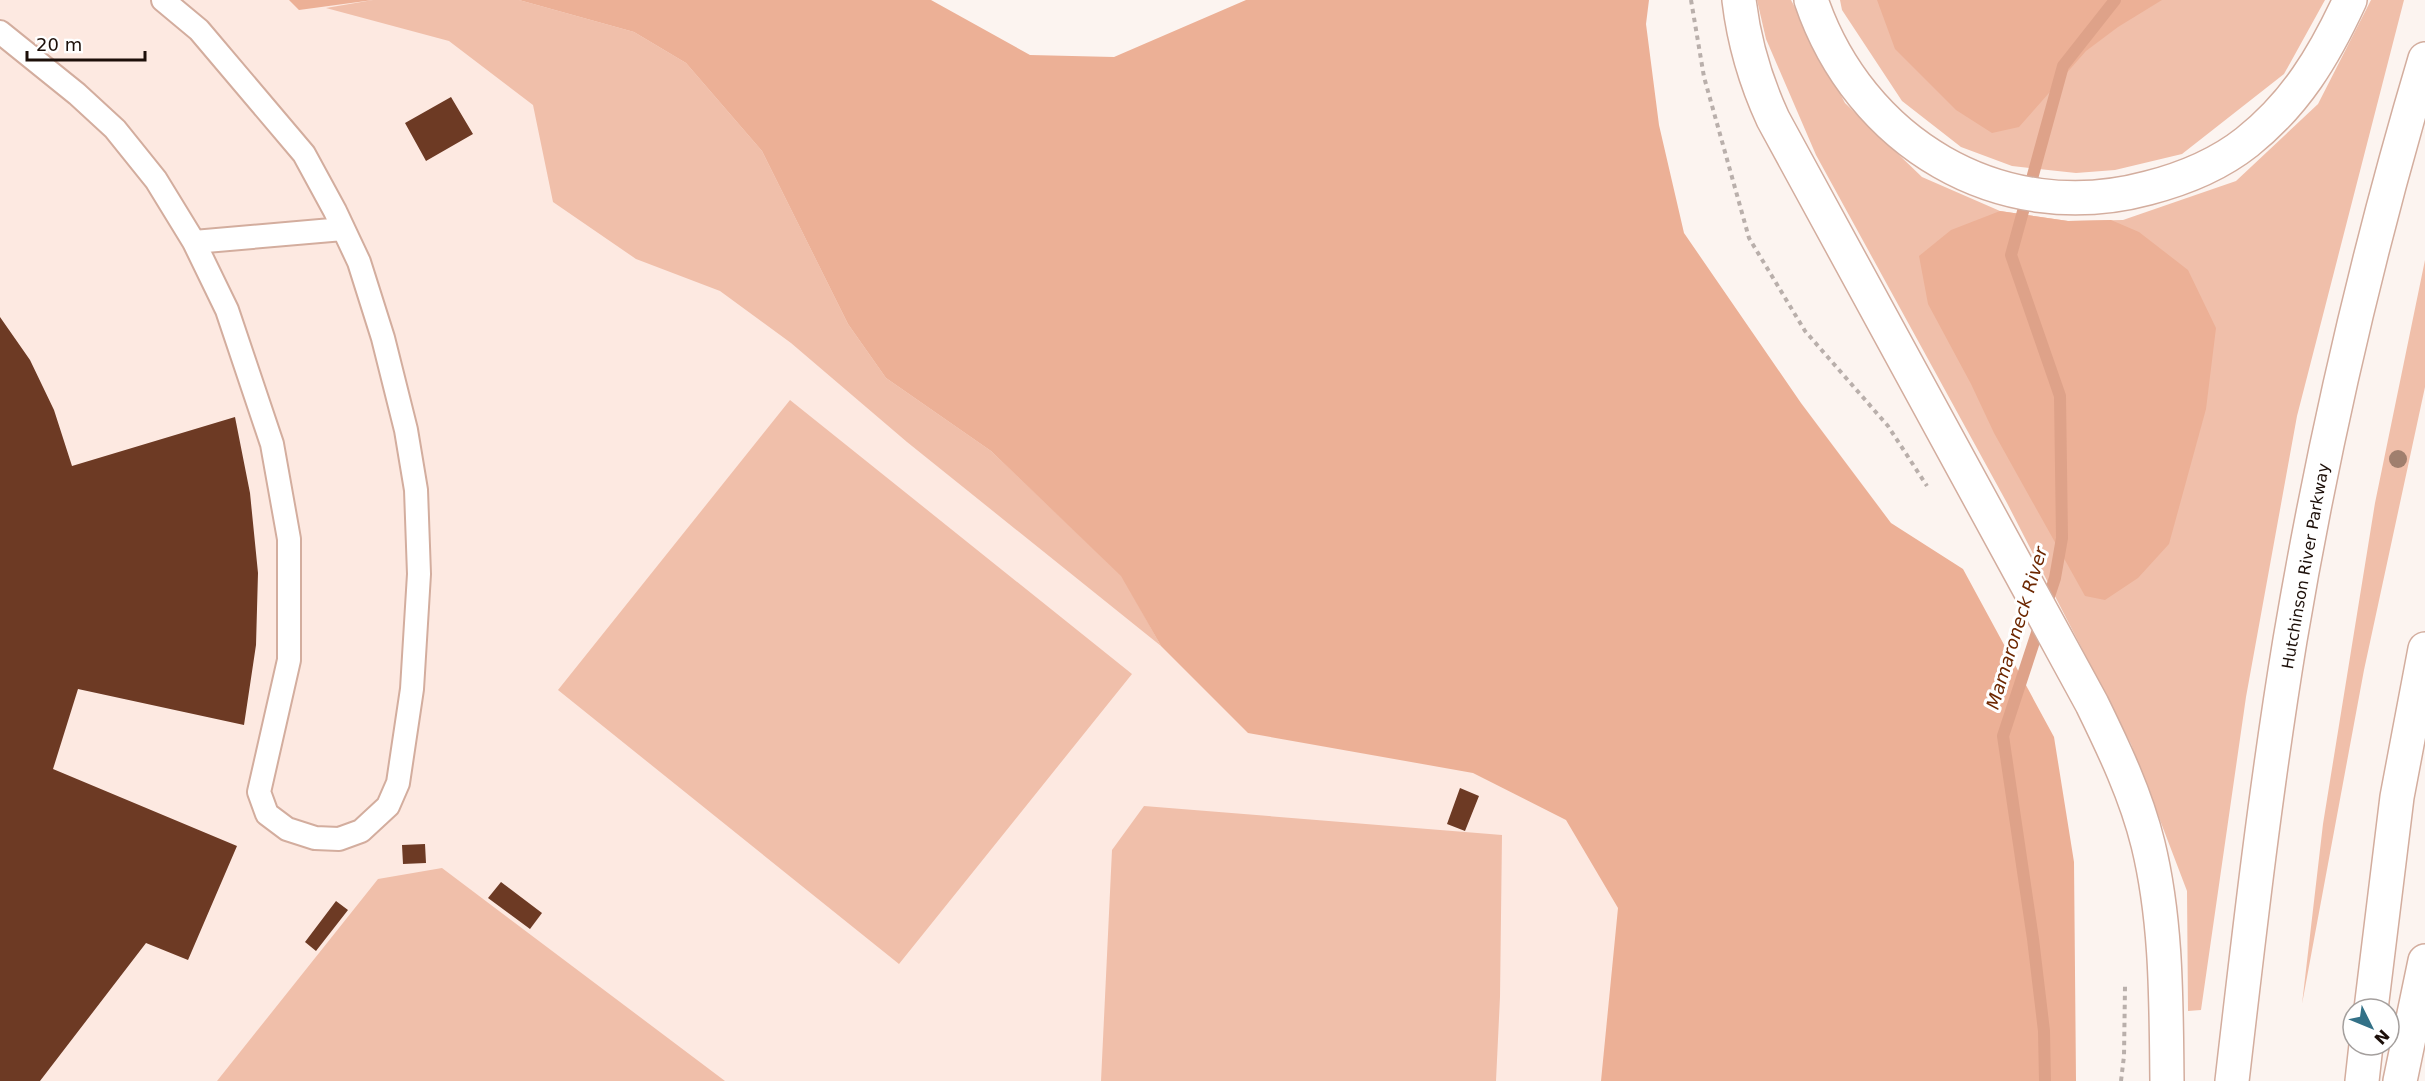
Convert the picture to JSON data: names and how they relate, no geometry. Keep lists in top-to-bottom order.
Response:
{
  "streets": {
    "highway": ["Hutchinson River Parkway"]
  },
  "water": ["Mamaroneck River"],
  "scale_bar": "20 m",
  "north": "bottom right"
}
